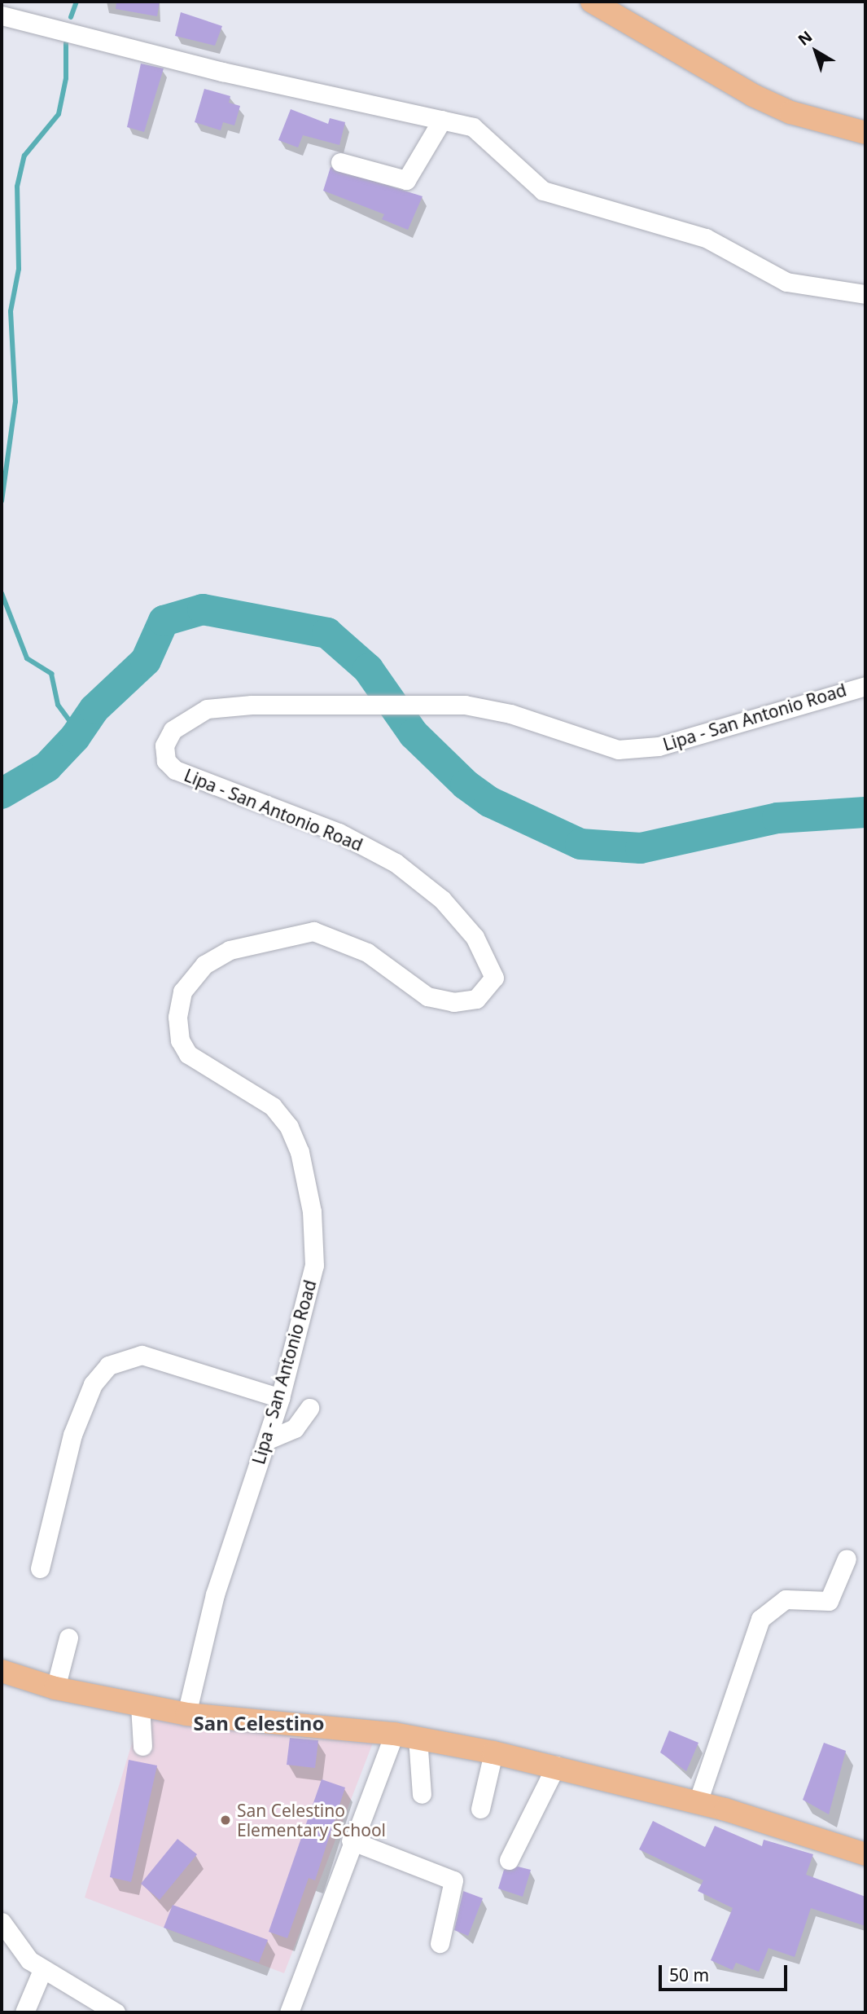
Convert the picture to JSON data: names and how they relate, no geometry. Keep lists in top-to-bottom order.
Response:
{
  "streets": {
    "street": ["Lipa - San Antonio Road"]
  },
  "districts": ["San Celestino"],
  "places": ["San Celestino Elementary School"],
  "scale_bar": "50 m",
  "north": "top left"
}
